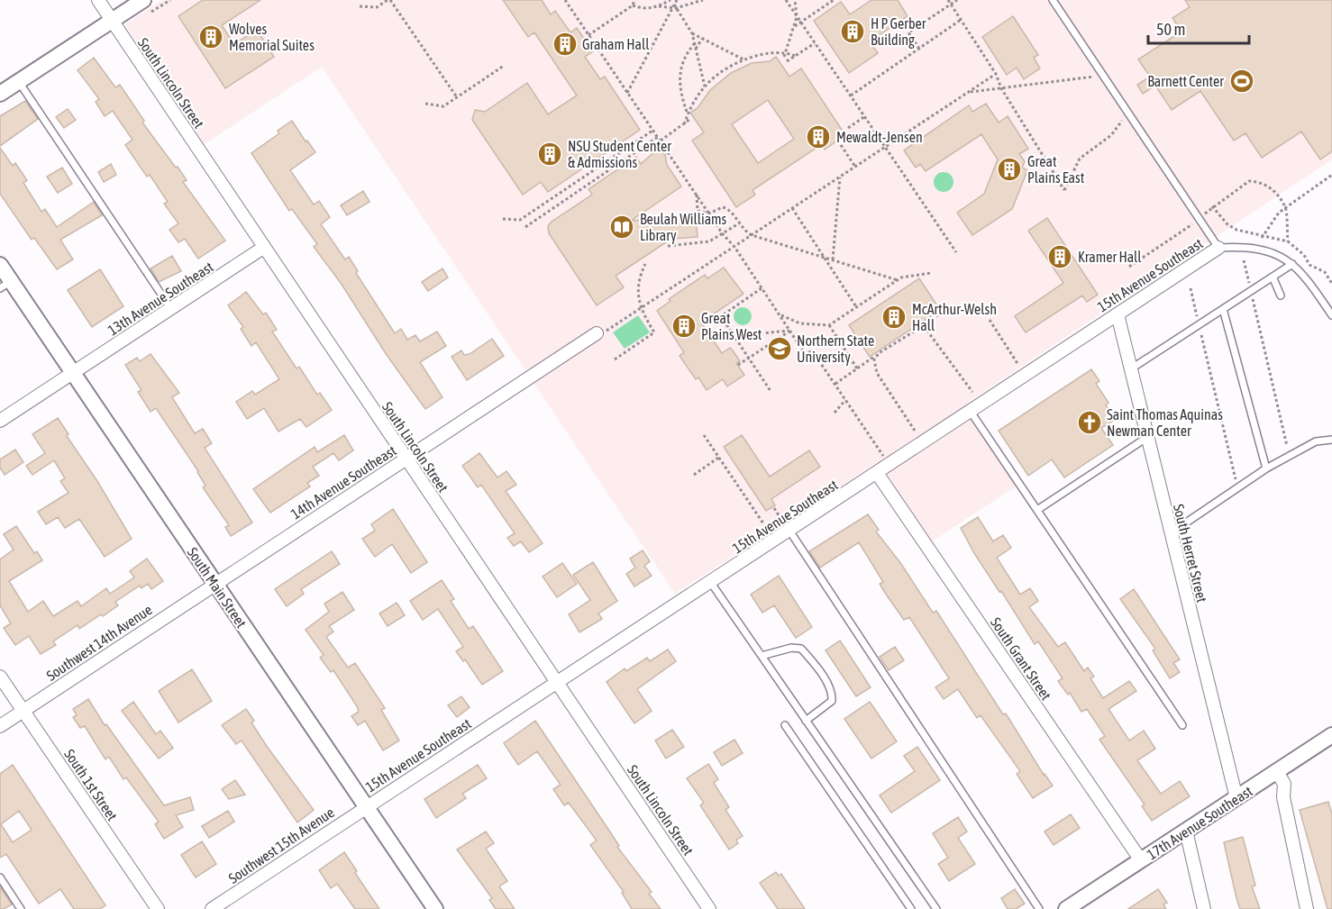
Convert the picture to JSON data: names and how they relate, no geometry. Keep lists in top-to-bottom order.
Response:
{
  "streets": {
    "street": [
      "South Lincoln Street",
      "15th Avenue Southeast",
      "13th Avenue Southeast",
      "14th Avenue Southeast",
      "South Herret Street",
      "South Main Street",
      "Southwest 14th Avenue",
      "South Grant Street",
      "South 1st Street",
      "17th Avenue Southeast",
      "Southwest 15th Avenue"
    ]
  },
  "crossings": [
    ["South Lincoln Street", "15th Avenue Southeast"],
    ["South Lincoln Street", "13th Avenue Southeast"],
    ["South Lincoln Street", "14th Avenue Southeast"],
    ["15th Avenue Southeast", "South Herret Street"],
    ["15th Avenue Southeast", "South Main Street"],
    ["15th Avenue Southeast", "South Grant Street"],
    ["15th Avenue Southeast", "Southwest 15th Avenue"],
    ["13th Avenue Southeast", "South Main Street"],
    ["14th Avenue Southeast", "South Main Street"],
    ["14th Avenue Southeast", "Southwest 14th Avenue"],
    ["South Herret Street", "17th Avenue Southeast"],
    ["South Main Street", "Southwest 14th Avenue"],
    ["South Main Street", "Southwest 15th Avenue"],
    ["Southwest 14th Avenue", "South 1st Street"],
    ["South Grant Street", "17th Avenue Southeast"]
  ],
  "places": {
    "building": [
      "H P Gerber Building",
      "Wolves Memorial Suites",
      "Graham Hall",
      "Mewaldt-Jensen",
      "NSU Student Center & Admissions",
      "Great Plains East",
      "Kramer Hall",
      "McArthur-Welsh Hall",
      "Great Plains West"
    ],
    "sports": ["Barnett Center"],
    "library": ["Beulah Williams Library"],
    "school or university": ["Northern State University"],
    "church": ["Saint Thomas Aquinas Newman Center"]
  },
  "scale_bar": "50 m"
}
